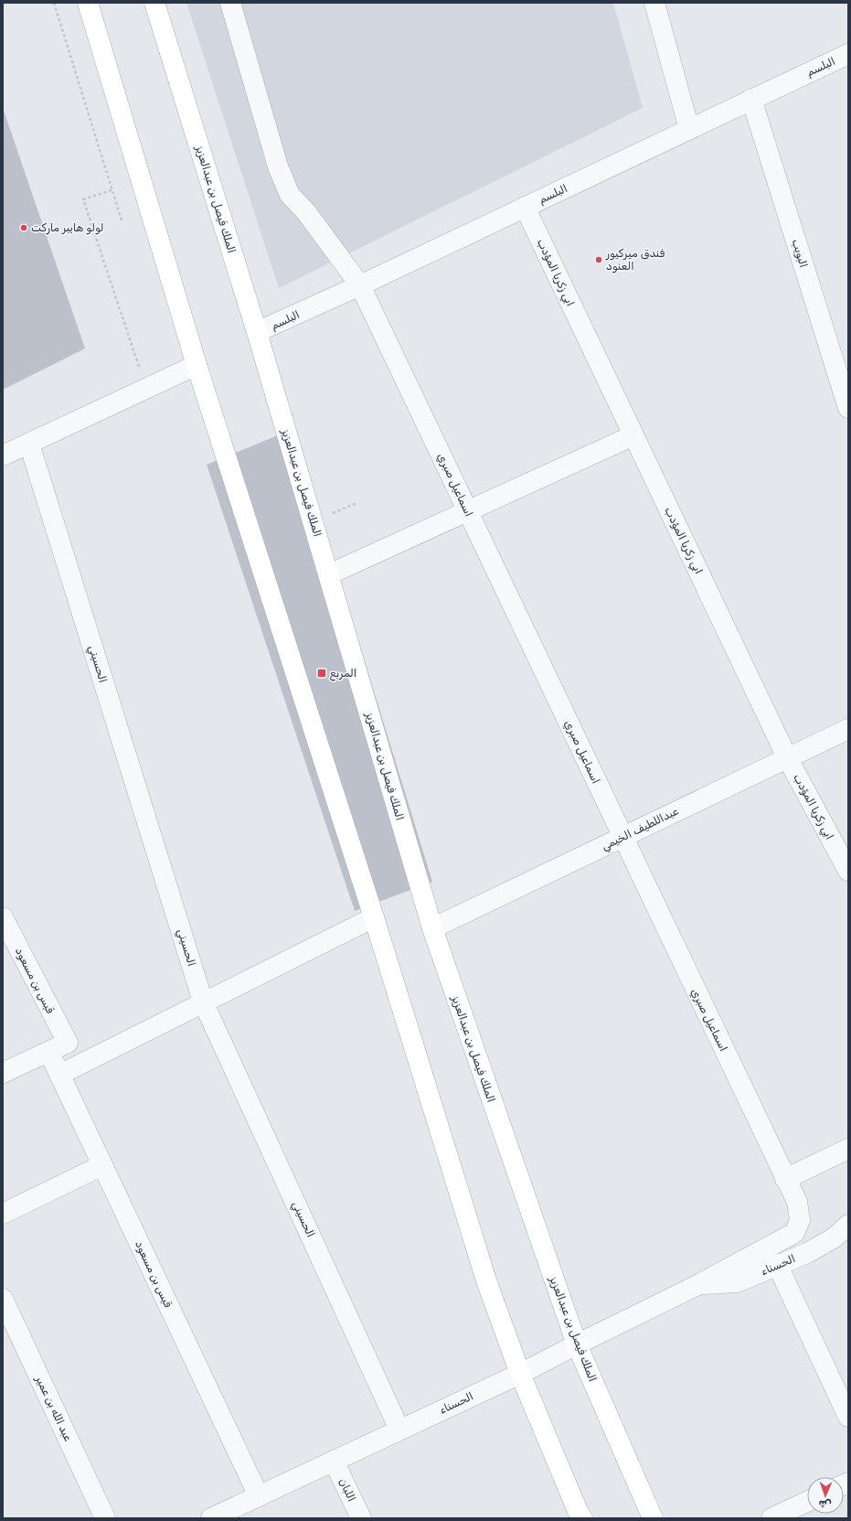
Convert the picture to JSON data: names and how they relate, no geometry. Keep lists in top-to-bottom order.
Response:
{
  "streets": {
    "main road": ["الملك فيصل بن عبدالعزيز"],
    "street": [
      "البلسم",
      "البويب",
      "ابي زكريا المؤدب",
      "اسماعيل صبري",
      "الحسيني",
      "عبداللطيف الخيمي",
      "قيس بن مسعود",
      "الحسناء",
      "عبد الله بن عمير",
      "اللبان"
    ]
  },
  "crossings": [
    ["البلسم", "الملك فيصل بن عبدالعزيز"],
    ["البلسم", "البويب"],
    ["البلسم", "ابي زكريا المؤدب"],
    ["البلسم", "اسماعيل صبري"],
    ["الملك فيصل بن عبدالعزيز", "عبداللطيف الخيمي"],
    ["الملك فيصل بن عبدالعزيز", "الحسناء"],
    ["ابي زكريا المؤدب", "عبداللطيف الخيمي"],
    ["اسماعيل صبري", "عبداللطيف الخيمي"],
    ["اسماعيل صبري", "الحسناء"],
    ["الحسيني", "الحسناء"],
    ["قيس بن مسعود", "الحسناء"],
    ["الحسناء", "اللبان"]
  ],
  "places": {
    "other": ["لولو هايبر ماركت", "فندق ميركيور العنود"],
    "transit": ["المربع"]
  },
  "north": "bottom"
}
